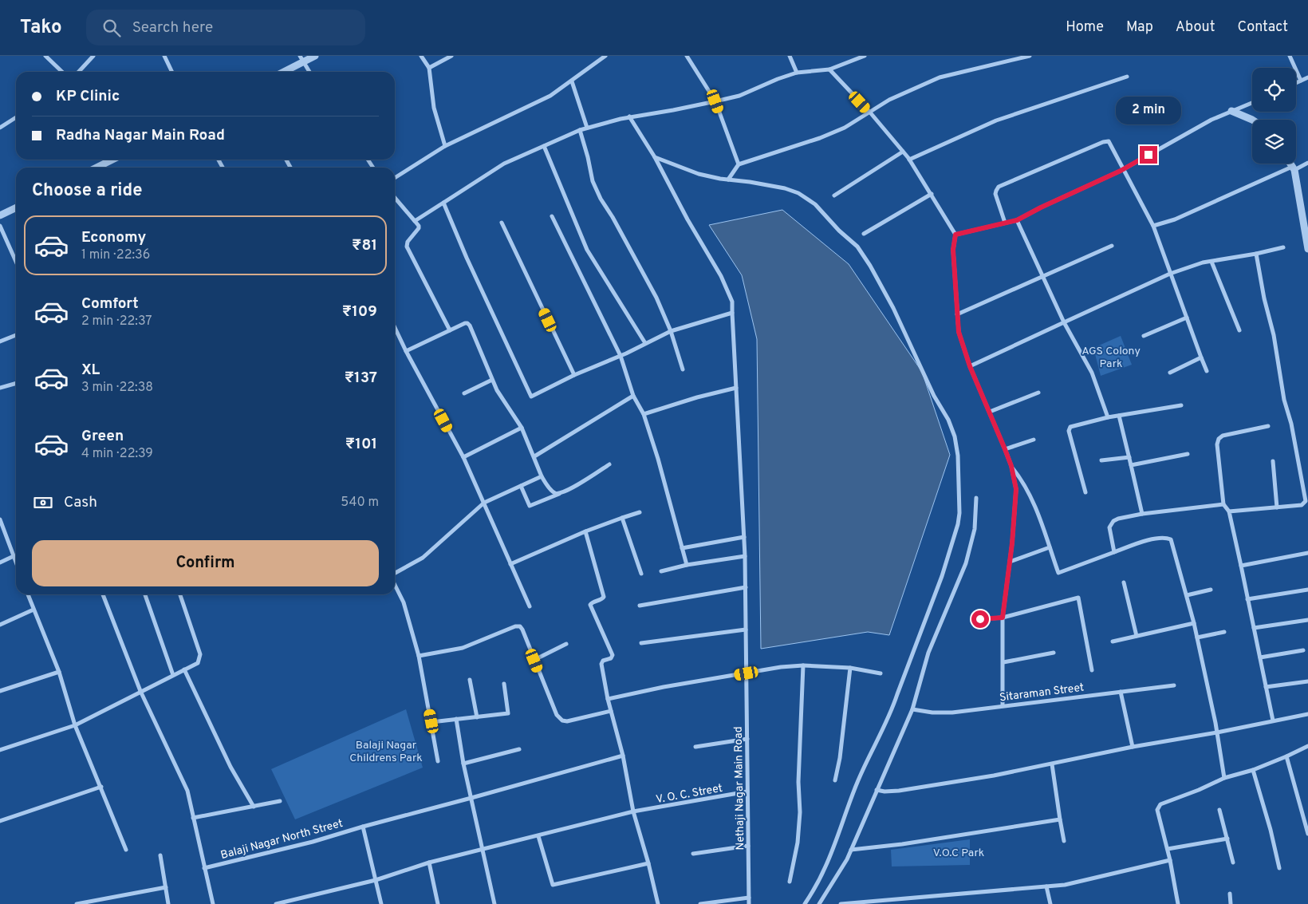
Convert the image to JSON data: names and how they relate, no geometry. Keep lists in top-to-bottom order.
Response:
{
  "streets": {
    "street": [
      "Sitaraman Street",
      "Nethaji Nagar Main Road",
      "V. O. C. Street",
      "Balaji Nagar North Street"
    ]
  },
  "crossings": [
    ["Nethaji Nagar Main Road", "V. O. C. Street"]
  ],
  "parks": ["AGS Colony Park", "Balaji Nagar Childrens Park", "V.O.C Park"],
  "page": {
    "header": "Tako",
    "search": "Search here",
    "nav": [
      "Home",
      "Map",
      "About",
      "Contact"
    ],
    "banner": ["KP Clinic", "Radha Nagar Main Road"],
    "bubble": "2 min",
    "heading": "Choose a ride",
    "list": [
      {
        "name": "Economy",
        "note": "1 min · 22:36",
        "value": "₹81"
      },
      {
        "name": "Comfort",
        "note": "2 min · 22:37",
        "value": "₹109"
      },
      {
        "name": "XL",
        "note": "3 min · 22:38",
        "value": "₹137"
      },
      {
        "name": "Green",
        "note": "4 min · 22:39",
        "value": "₹101"
      }
    ],
    "pay": ["Cash", "540 m"],
    "buttons": "Confirm"
  }
}
